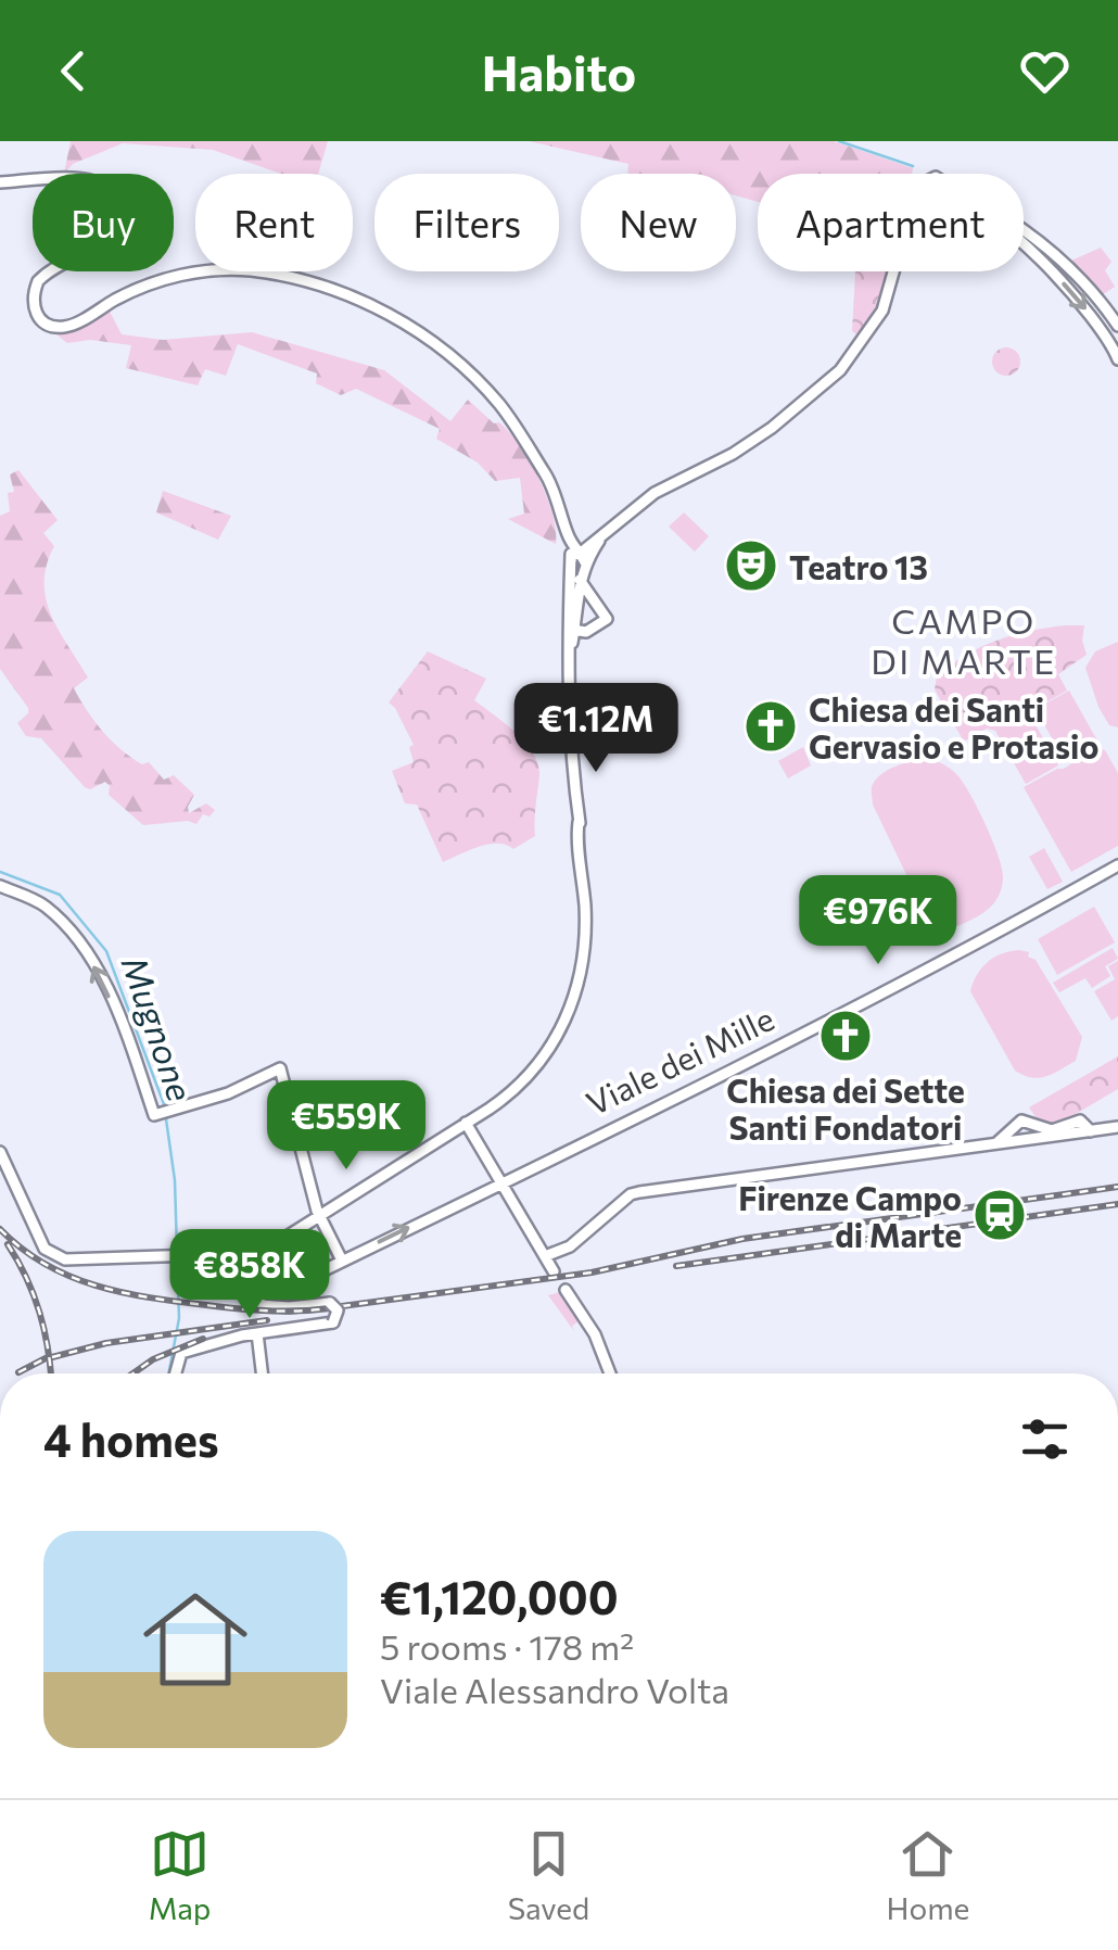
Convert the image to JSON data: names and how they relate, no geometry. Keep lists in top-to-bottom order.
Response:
{
  "streets": {
    "main road": ["Viale dei Mille"]
  },
  "districts": ["CAMPO DI MARTE"],
  "water": ["Mugnone"],
  "places": {
    "theatre": ["Teatro 13"],
    "church": ["Chiesa dei Santi Gervasio e Protasio", "Chiesa dei Sette Santi Fondatori"],
    "station": ["Firenze Campo di Marte"]
  },
  "page": {
    "header": "Habito",
    "chip": [
      "Buy",
      "Rent",
      "Filters",
      "New",
      "Apartment"
    ],
    "price": [
      "€1.12M",
      "€976K",
      "€559K",
      "€858K"
    ],
    "heading": "4 homes",
    "list": [
      {
        "name": "€1,120,000",
        "note": "5 rooms · 178 m² · Viale Alessandro Volta"
      }
    ],
    "tabs": ["Map", "Saved", "Home"]
  }
}
